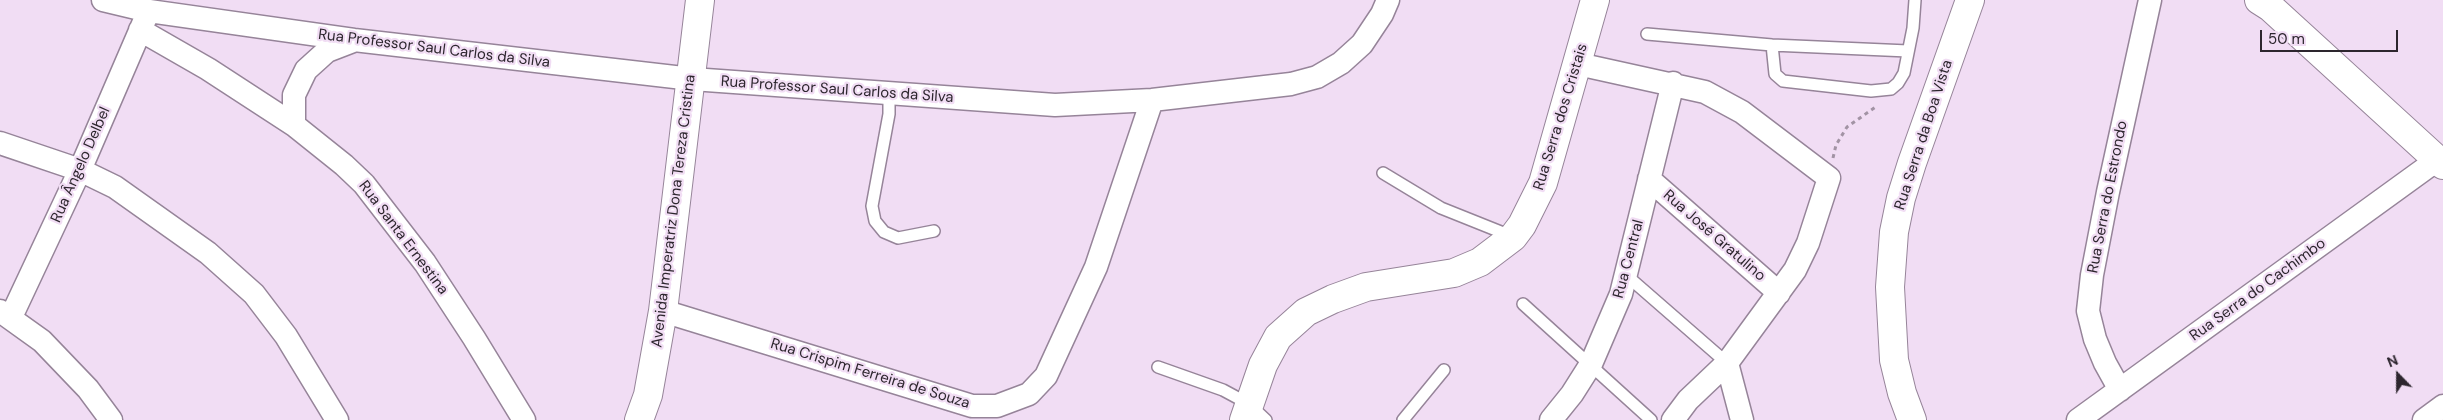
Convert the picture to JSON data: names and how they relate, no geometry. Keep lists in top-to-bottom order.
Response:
{
  "streets": {
    "street": [
      "Rua Professor Saul Carlos da Silva",
      "Rua Serra dos Cristais",
      "Rua Serra da Boa Vista",
      "Rua Ângelo Delbel",
      "Rua Serra do Estrondo",
      "Avenida Imperatriz Dona Tereza Cristina",
      "Rua José Gratulino",
      "Rua Santa Ernestina",
      "Rua Central",
      "Rua Serra do Cachimbo",
      "Rua Crispim Ferreira de Souza"
    ]
  },
  "crossings": [
    ["Rua Professor Saul Carlos da Silva", "Rua Ângelo Delbel"],
    ["Rua Professor Saul Carlos da Silva", "Avenida Imperatriz Dona Tereza Cristina"],
    ["Rua Professor Saul Carlos da Silva", "Rua Santa Ernestina"],
    ["Rua Professor Saul Carlos da Silva", "Rua Crispim Ferreira de Souza"],
    ["Rua Ângelo Delbel", "Rua Santa Ernestina"],
    ["Rua Serra do Estrondo", "Rua Serra do Cachimbo"],
    ["Avenida Imperatriz Dona Tereza Cristina", "Rua Crispim Ferreira de Souza"],
    ["Rua José Gratulino", "Rua Central"]
  ],
  "scale_bar": "50 m",
  "north": "top"
}
